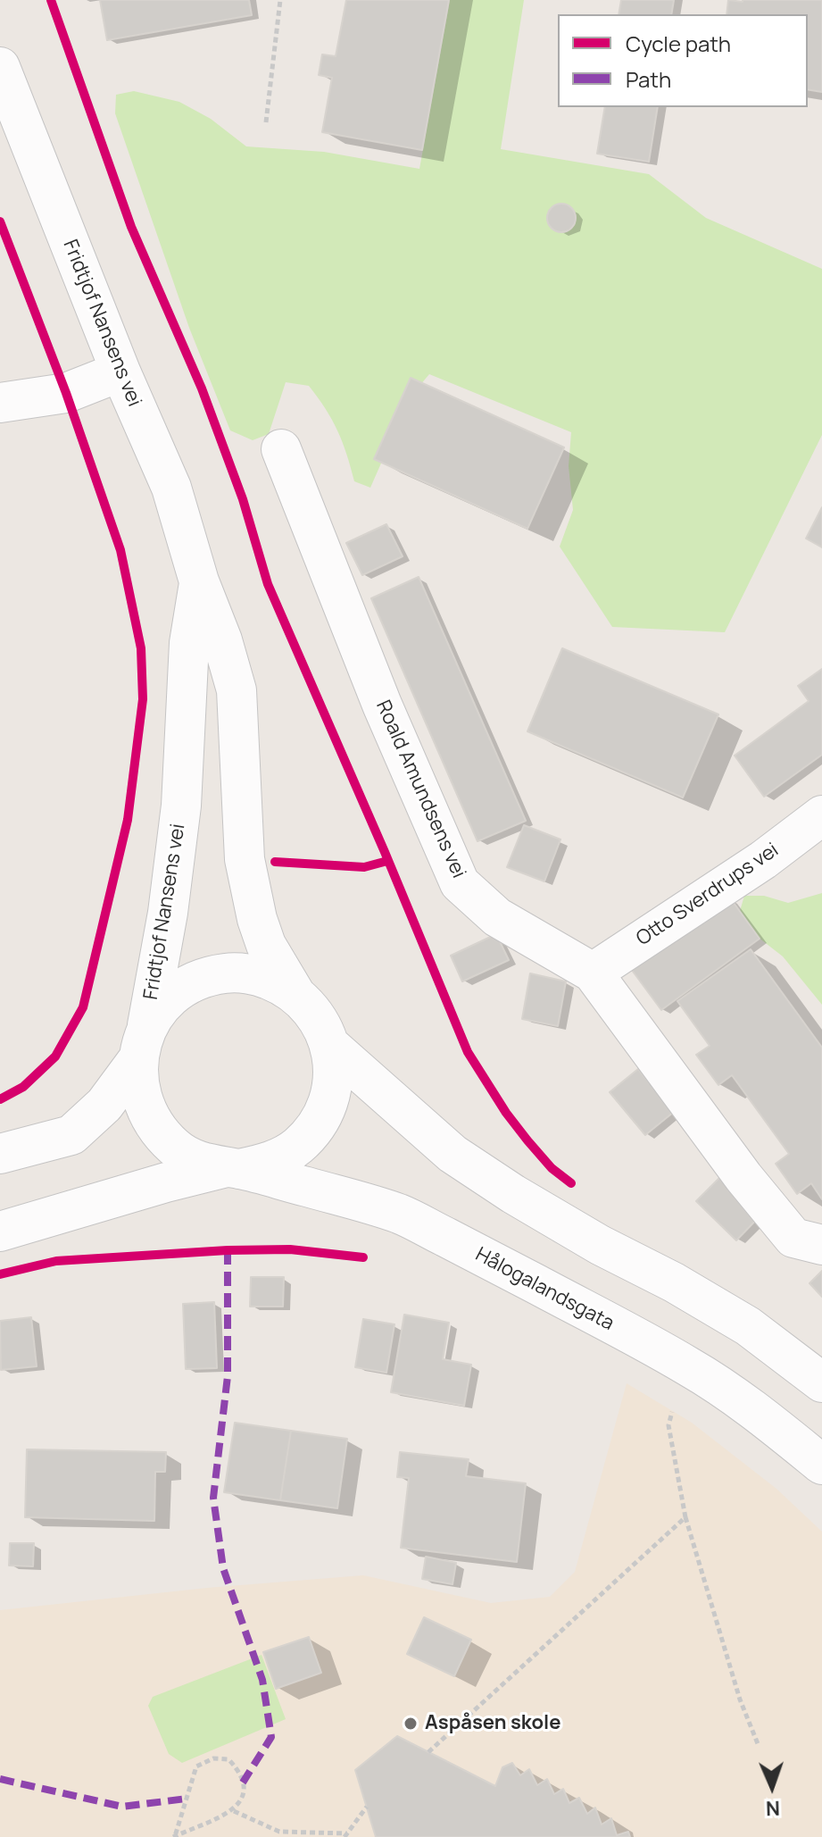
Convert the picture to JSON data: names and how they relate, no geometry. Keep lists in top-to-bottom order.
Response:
{
  "streets": {
    "street": [
      "Fridtjof Nansens vei",
      "Roald Amundsens vei",
      "Otto Sverdrups vei",
      "Hålogalandsgata"
    ]
  },
  "crossings": [
    ["Fridtjof Nansens vei", "Hålogalandsgata"],
    ["Roald Amundsens vei", "Otto Sverdrups vei"]
  ],
  "places": ["Aspåsen skole"],
  "legend": ["Cycle path", "Path"],
  "north": "bottom"
}
